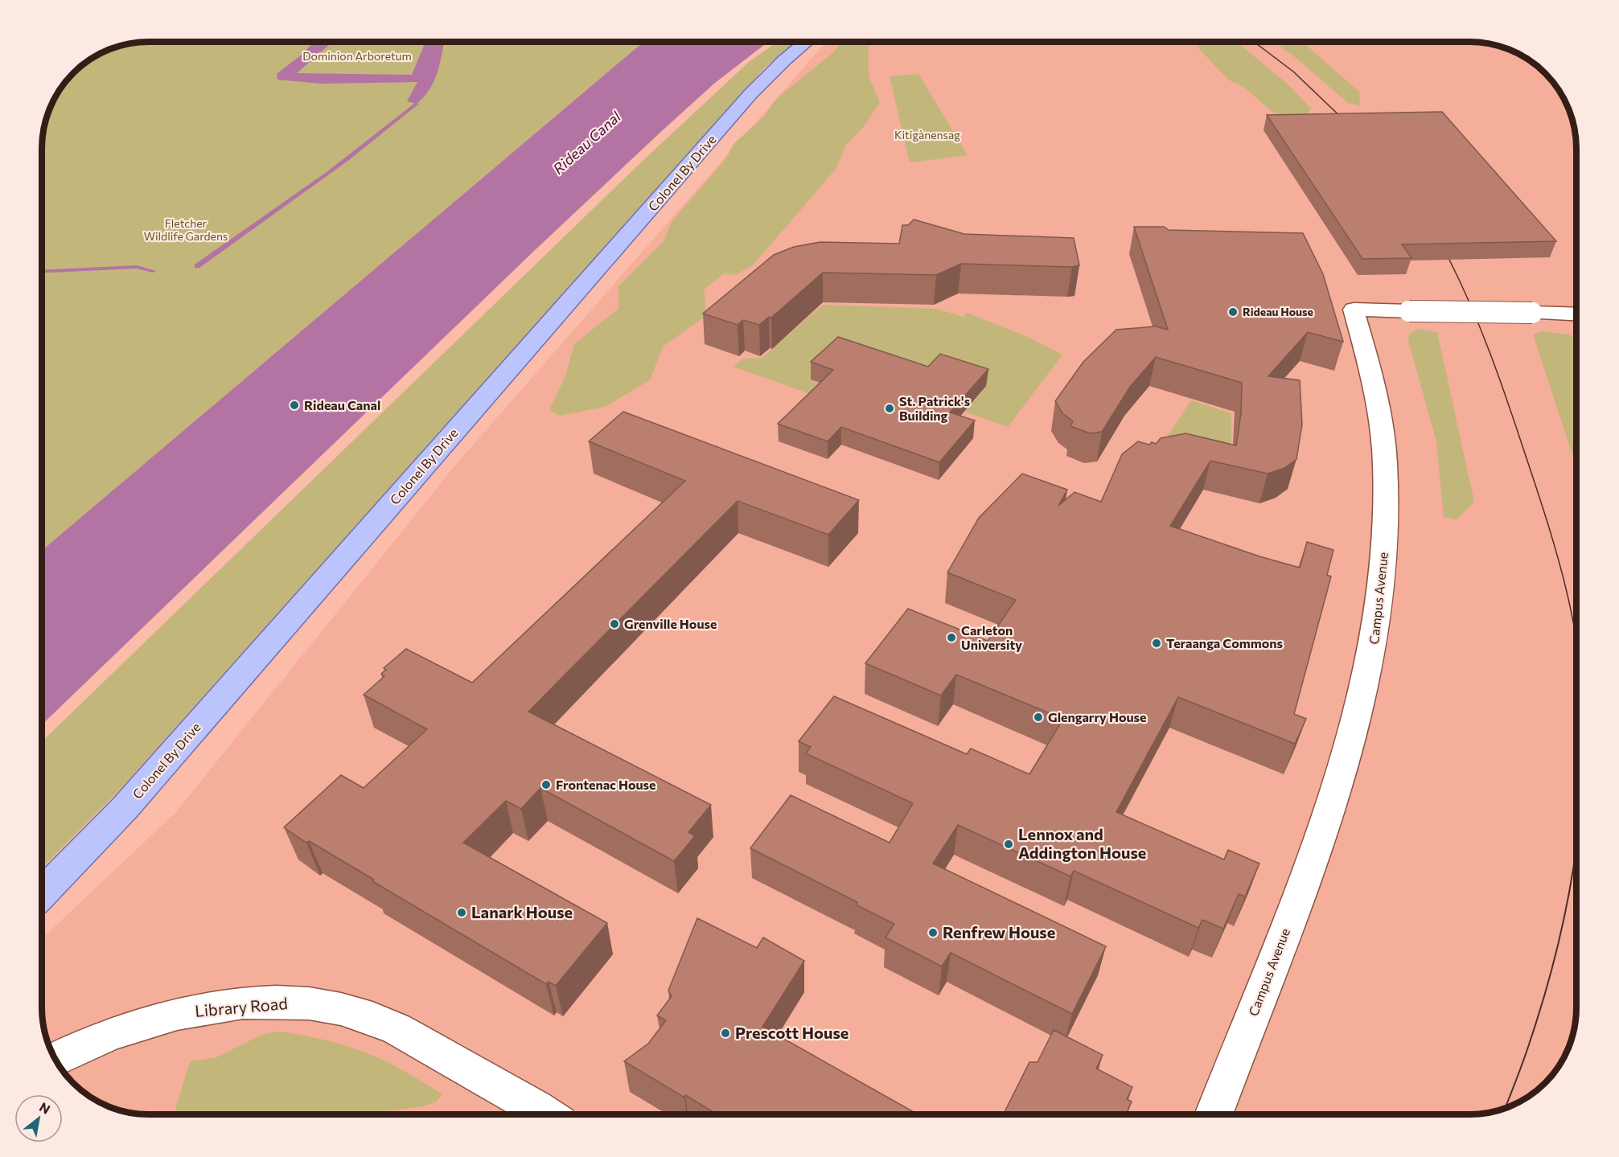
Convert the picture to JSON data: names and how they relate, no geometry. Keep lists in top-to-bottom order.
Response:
{
  "streets": {
    "main road": ["Colonel By Drive"],
    "street": ["Campus Avenue", "Library Road"]
  },
  "water": ["Rideau Canal"],
  "parks": ["Dominion Arboretum", "Kitigànensag", "Fletcher Wildlife Gardens"],
  "places": [
    "Rideau House",
    "Rideau Canal",
    "St. Patrick's Building",
    "Grenville House",
    "Carleton University",
    "Teraanga Commons",
    "Glengarry House",
    "Frontenac House",
    "Lennox and Addington House",
    "Lanark House",
    "Renfrew House",
    "Prescott House"
  ],
  "north": "top right"
}
